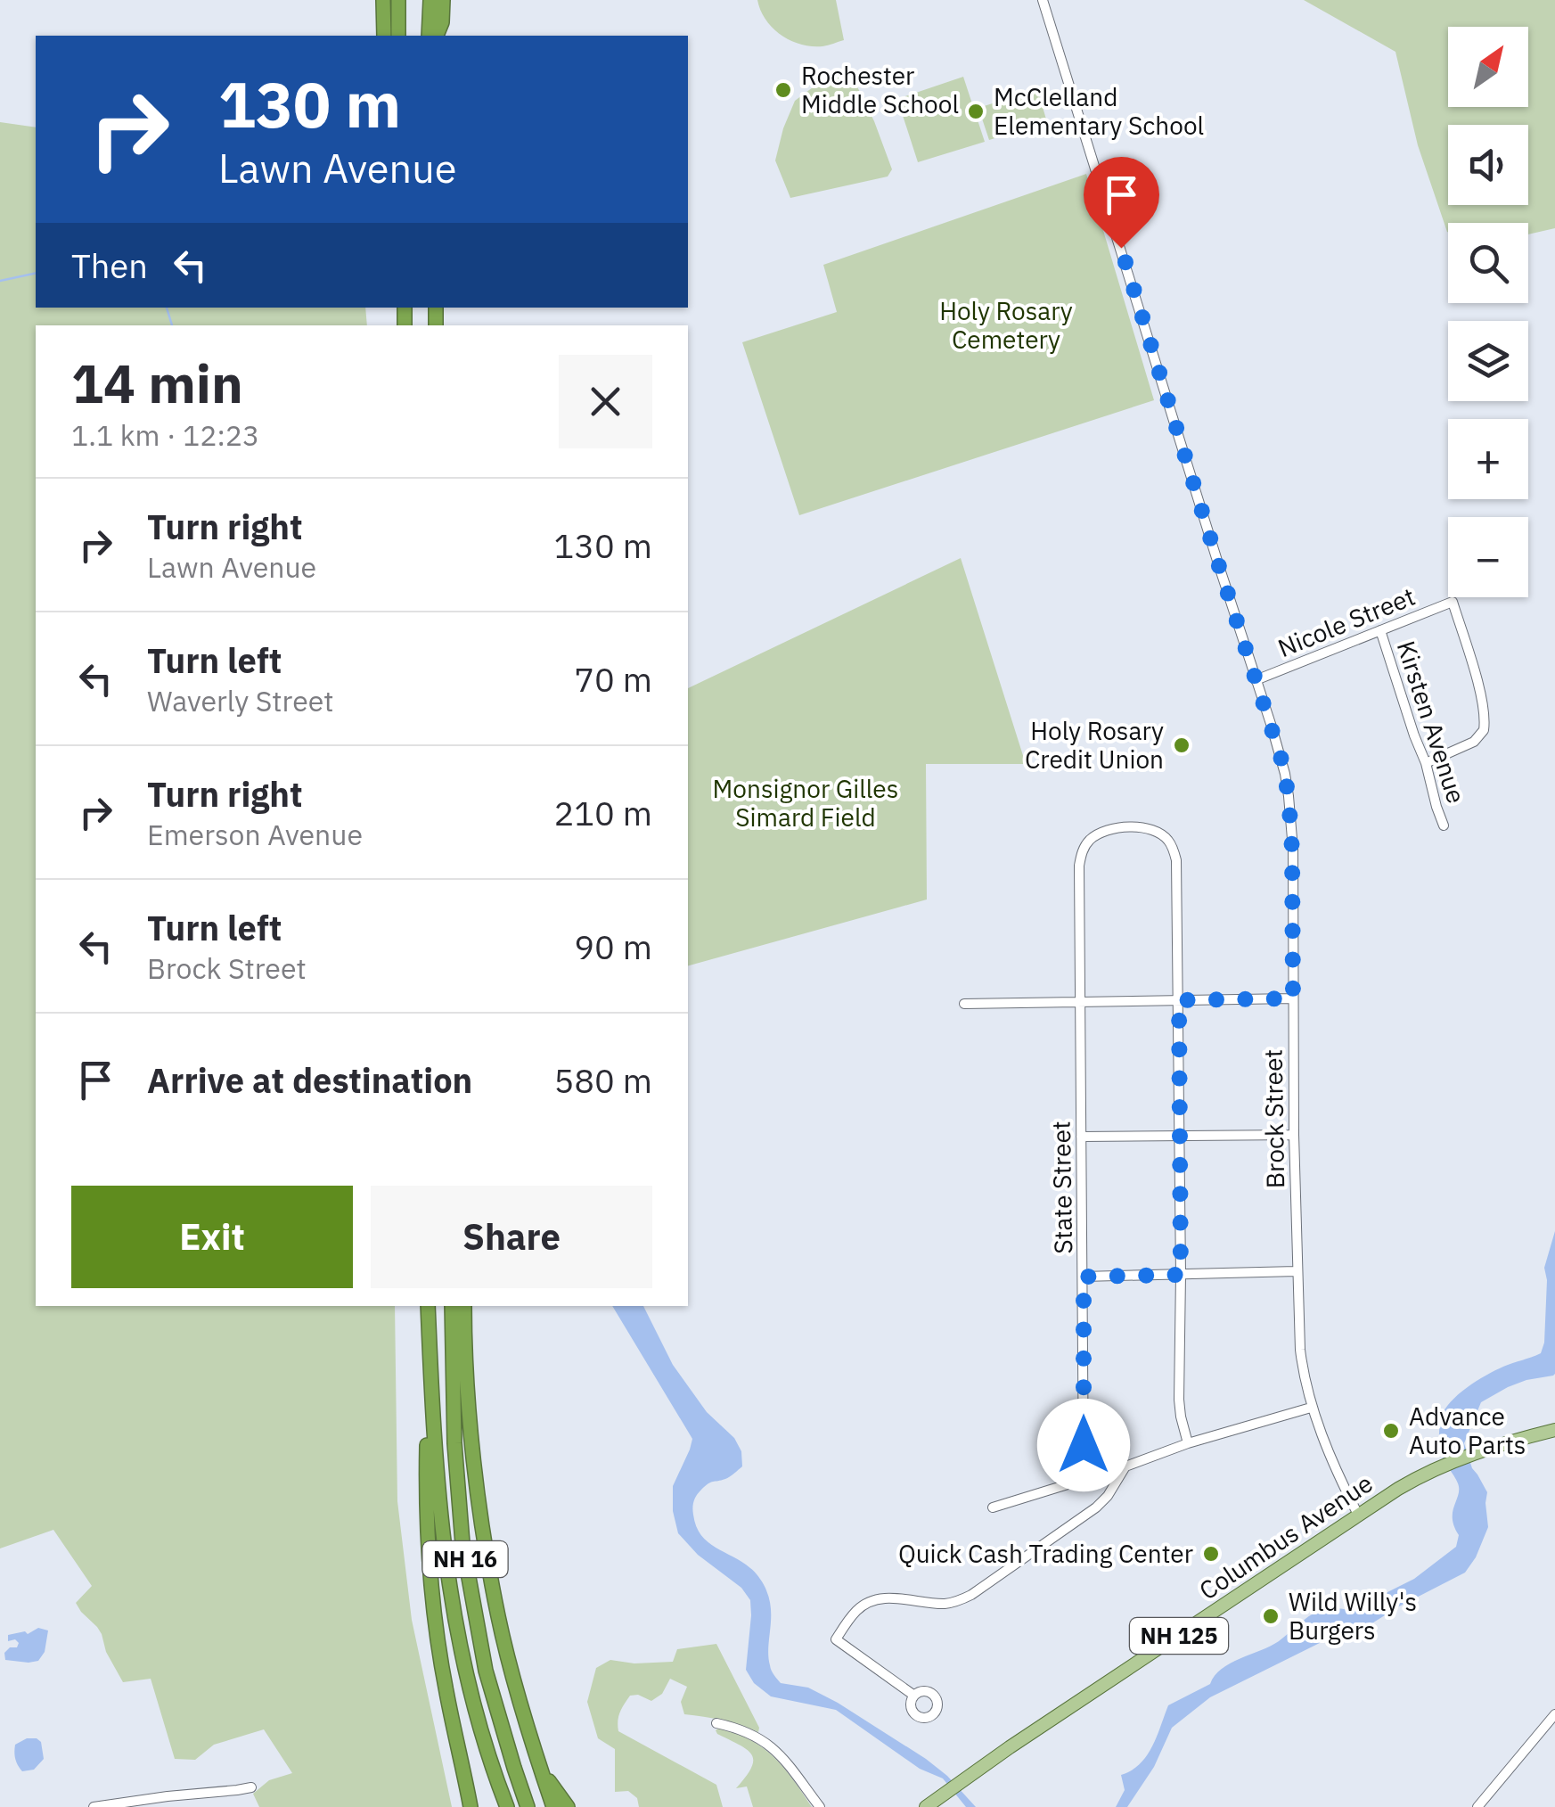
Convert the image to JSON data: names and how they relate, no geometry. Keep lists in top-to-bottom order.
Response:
{
  "streets": {
    "highway": ["NH 16"],
    "main road": ["Columbus Avenue", "NH 125"],
    "street": [
      "Nicole Street",
      "Kirsten Avenue",
      "Brock Street",
      "State Street"
    ]
  },
  "crossings": [
    ["Nicole Street", "Kirsten Avenue"],
    ["Nicole Street", "Brock Street"],
    ["Brock Street", "Columbus Avenue"]
  ],
  "parks": ["Holy Rosary Cemetery", "Monsignor Gilles Simard Field"],
  "places": [
    "Rochester Middle School",
    "McClelland Elementary School",
    "Holy Rosary Credit Union",
    "Advance Auto Parts",
    "Quick Cash Trading Center",
    "Wild Willy's Burgers"
  ],
  "north": "top right",
  "page": {
    "map_buttons": ["+", "−"],
    "turn": ["130 m", "Lawn Avenue"],
    "then": "Then",
    "heading": ["14 min", "1.1 km · 12:23"],
    "list": [
      {
        "name": "Turn right",
        "note": "Lawn Avenue",
        "value": "130 m"
      },
      {
        "name": "Turn left",
        "note": "Waverly Street",
        "value": "70 m"
      },
      {
        "name": "Turn right",
        "note": "Emerson Avenue",
        "value": "210 m"
      },
      {
        "name": "Turn left",
        "note": "Brock Street",
        "value": "90 m"
      },
      {
        "name": "Arrive at destination",
        "value": "580 m"
      }
    ],
    "buttons": ["Exit", "Share"]
  }
}
